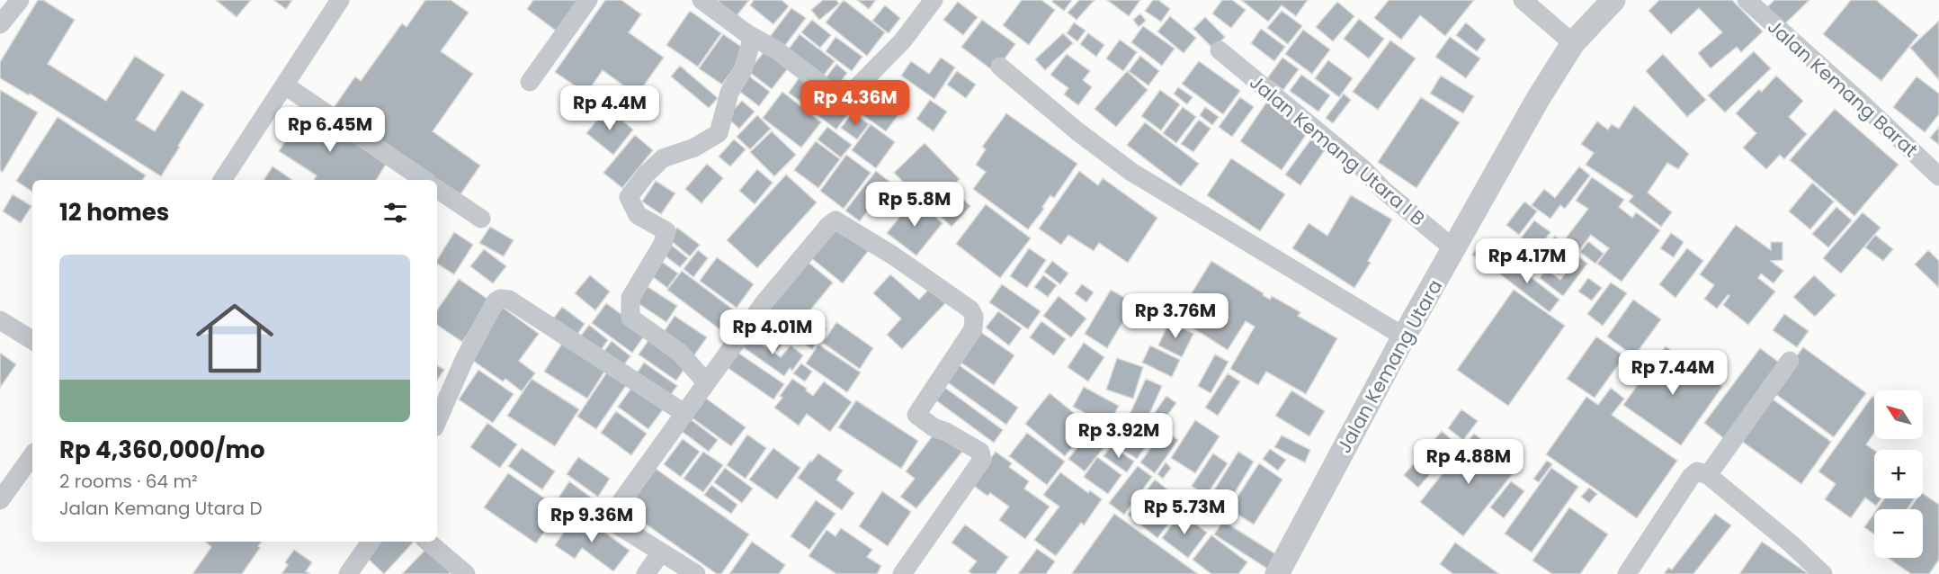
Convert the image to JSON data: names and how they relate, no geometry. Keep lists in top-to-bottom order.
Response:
{
  "streets": {
    "street": ["Jalan Kemang Barat", "Jalan Kemang Utara I B", "Jalan Kemang Utara"]
  },
  "crossings": [
    ["Jalan Kemang Utara I B", "Jalan Kemang Utara"]
  ],
  "north": "top left",
  "page": {
    "price": [
      "Rp 4.36M",
      "Rp 4.4M",
      "Rp 6.45M",
      "Rp 5.8M",
      "Rp 4.17M",
      "Rp 3.76M",
      "Rp 4.01M",
      "Rp 7.44M",
      "Rp 3.92M",
      "Rp 4.88M",
      "Rp 5.73M",
      "Rp 9.36M"
    ],
    "heading": "12 homes",
    "list": [
      {
        "name": "Rp 4,360,000/mo",
        "note": "2 rooms · 64 m² · Jalan Kemang Utara D"
      }
    ],
    "map_buttons": ["+", "−"]
  }
}
